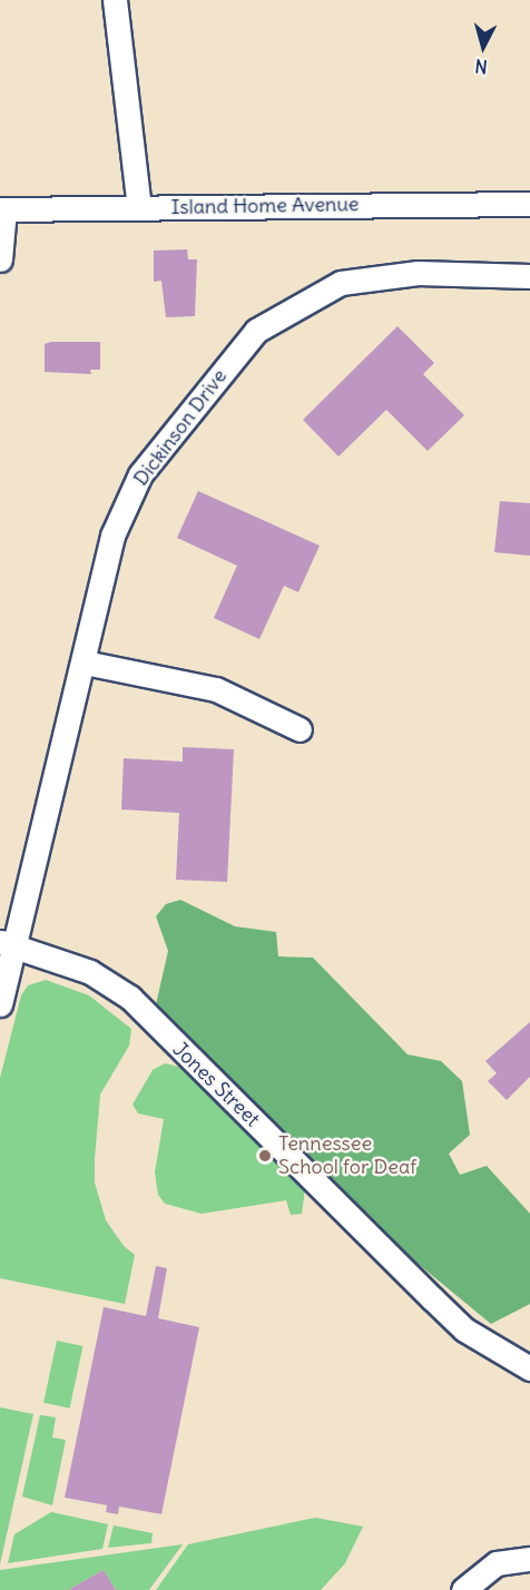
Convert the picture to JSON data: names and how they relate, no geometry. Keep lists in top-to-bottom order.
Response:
{
  "streets": {
    "street": ["Island Home Avenue", "Dickinson Drive", "Jones Street"]
  },
  "crossings": [
    ["Dickinson Drive", "Jones Street"]
  ],
  "places": ["Tennessee School for Deaf"],
  "north": "bottom"
}
